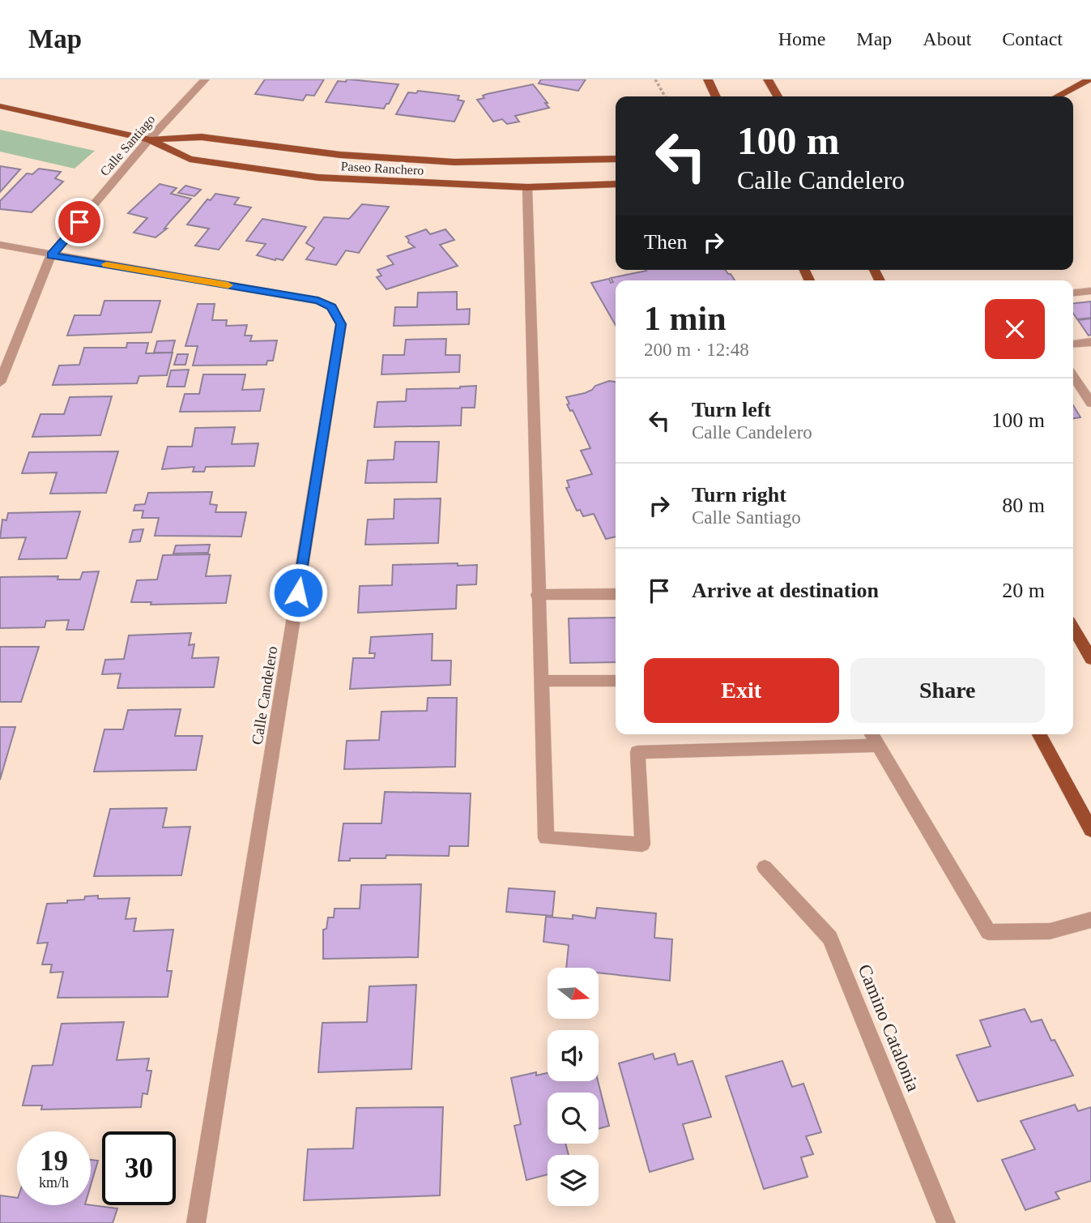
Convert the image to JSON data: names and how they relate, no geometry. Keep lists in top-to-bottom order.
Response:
{
  "streets": {
    "main road": ["Paseo Ranchero"],
    "street": ["Calle Santiago", "Calle Candelero", "Camino Catalonia"]
  },
  "crossings": [
    ["Calle Santiago", "Paseo Ranchero"],
    ["Calle Santiago", "Calle Candelero"]
  ],
  "north": "right",
  "page": {
    "header": "Map",
    "nav": [
      "Home",
      "Map",
      "About",
      "Contact"
    ],
    "turn": ["100 m", "Calle Candelero"],
    "then": "Then",
    "heading": ["1 min", "200 m · 12:48"],
    "list": [
      {
        "name": "Turn left",
        "note": "Calle Candelero",
        "value": "100 m"
      },
      {
        "name": "Turn right",
        "note": "Calle Santiago",
        "value": "80 m"
      },
      {
        "name": "Arrive at destination",
        "value": "20 m"
      }
    ],
    "buttons": ["Exit", "Share"],
    "speed": "19 km/h",
    "limit": "30"
  }
}
